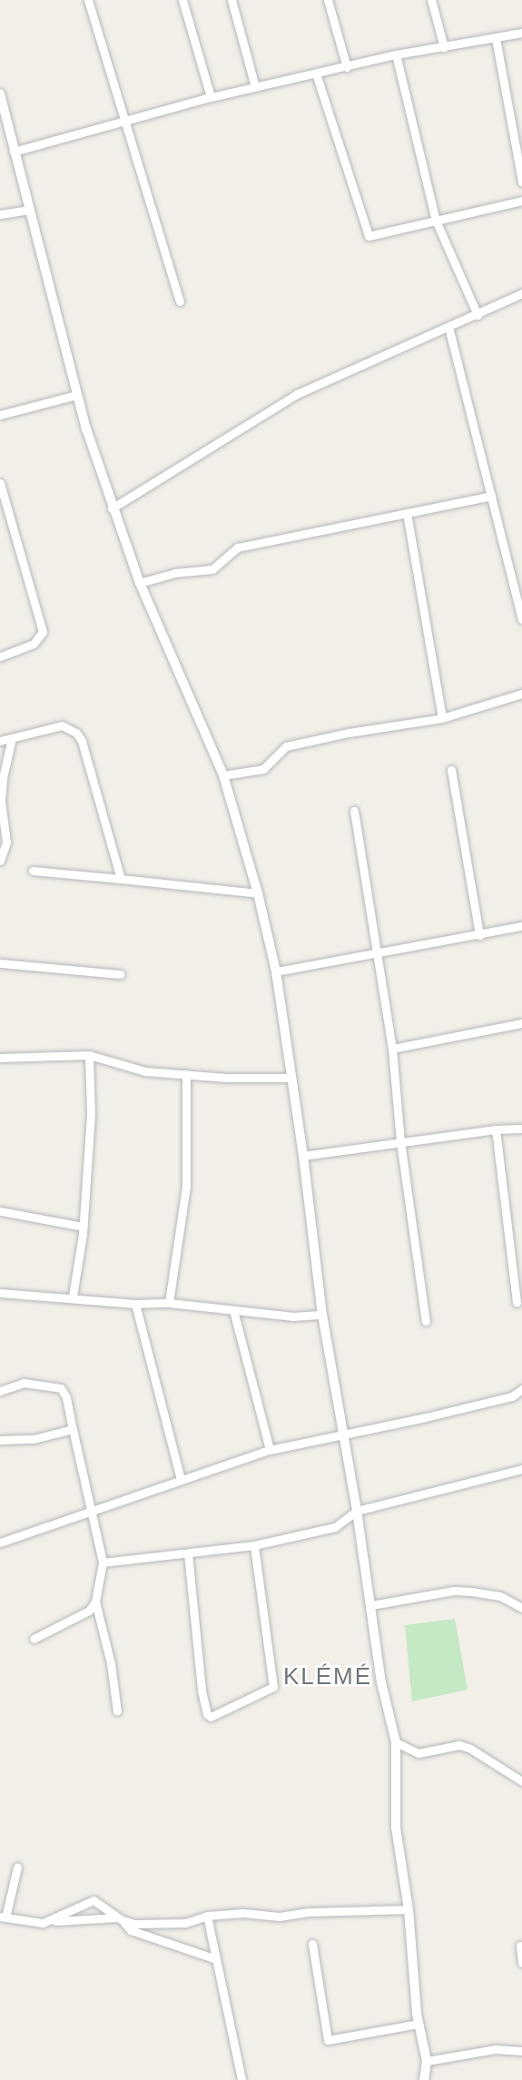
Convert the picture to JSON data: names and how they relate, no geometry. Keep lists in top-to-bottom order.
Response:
{
  "districts": ["KLÉMÉ"]
}
